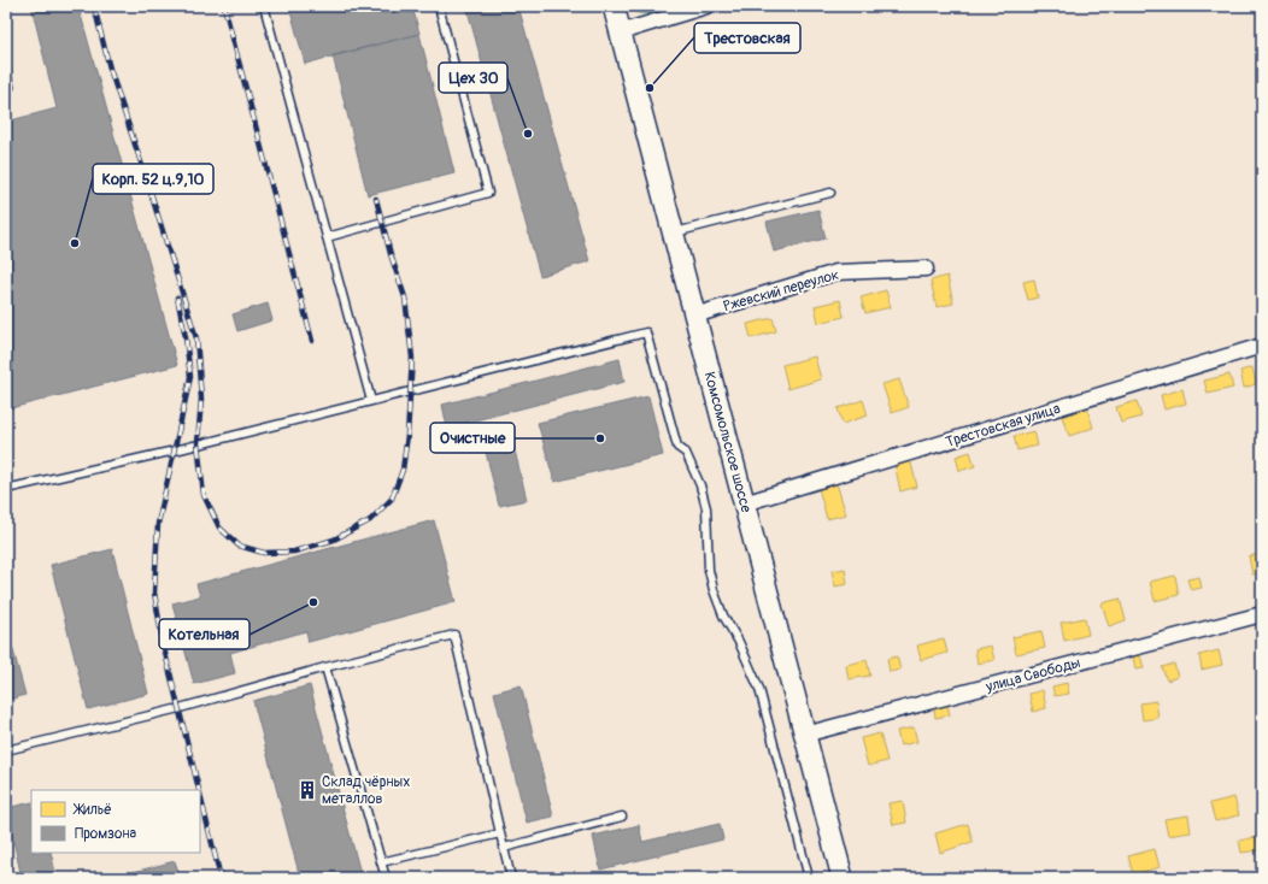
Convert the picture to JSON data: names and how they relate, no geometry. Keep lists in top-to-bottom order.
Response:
{
  "streets": {
    "main road": ["Комсомольское шоссе"],
    "street": ["Ржевский переулок", "Трестовская улица", "улица Свободы"]
  },
  "crossings": [
    ["Ржевский переулок", "Комсомольское шоссе"],
    ["Трестовская улица", "Комсомольское шоссе"],
    ["Комсомольское шоссе", "улица Свободы"]
  ],
  "places": {
    "other": [
      "Трестовская",
      "Цех 30",
      "Корп. 52 ц.9,10",
      "Очистные",
      "Котельная"
    ],
    "building": ["Склад чёрных металлов"]
  },
  "legend": ["Жильё", "Промзона"]
}
